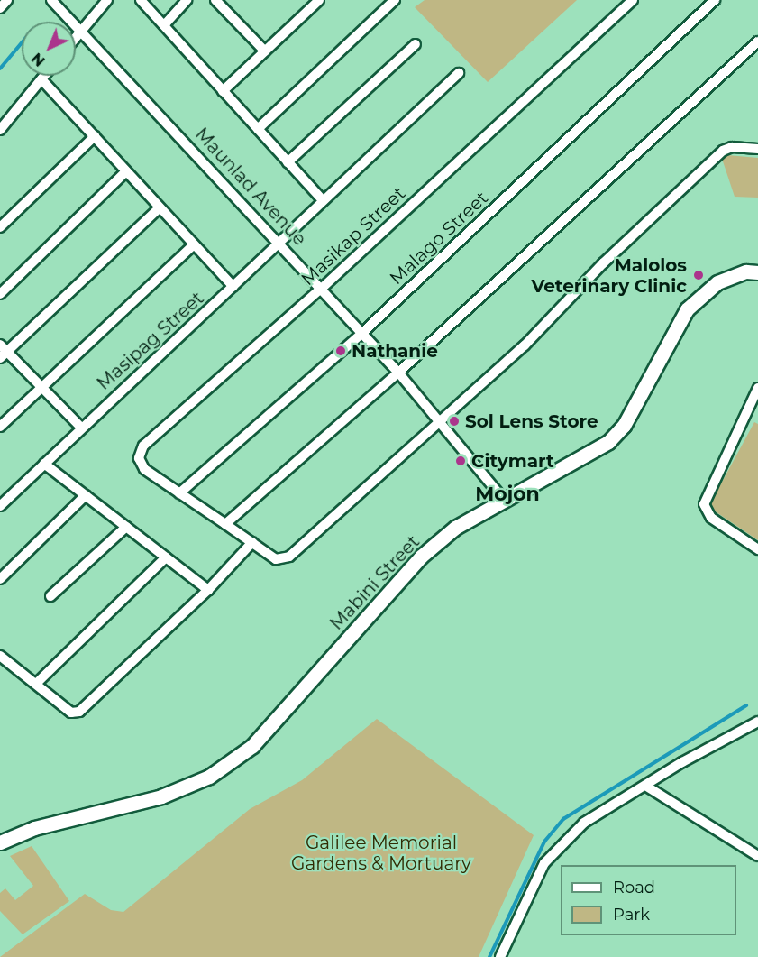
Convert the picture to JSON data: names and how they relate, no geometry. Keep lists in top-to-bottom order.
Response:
{
  "streets": {
    "main road": ["Mabini Street"],
    "street": [
      "Maunlad Avenue",
      "Masikap Street",
      "Malago Street",
      "Masipag Street"
    ]
  },
  "crossings": [
    ["Maunlad Avenue", "Masikap Street"],
    ["Maunlad Avenue", "Malago Street"],
    ["Maunlad Avenue", "Masipag Street"],
    ["Maunlad Avenue", "Mabini Street"],
    ["Masikap Street", "Malago Street"]
  ],
  "districts": ["Mojon"],
  "parks": ["Galilee Memorial Gardens & Mortuary"],
  "places": [
    "Malolos Veterinary Clinic",
    "Nathanie",
    "Sol Lens Store",
    "Citymart"
  ],
  "legend": ["Road", "Park"],
  "north": "bottom left"
}
